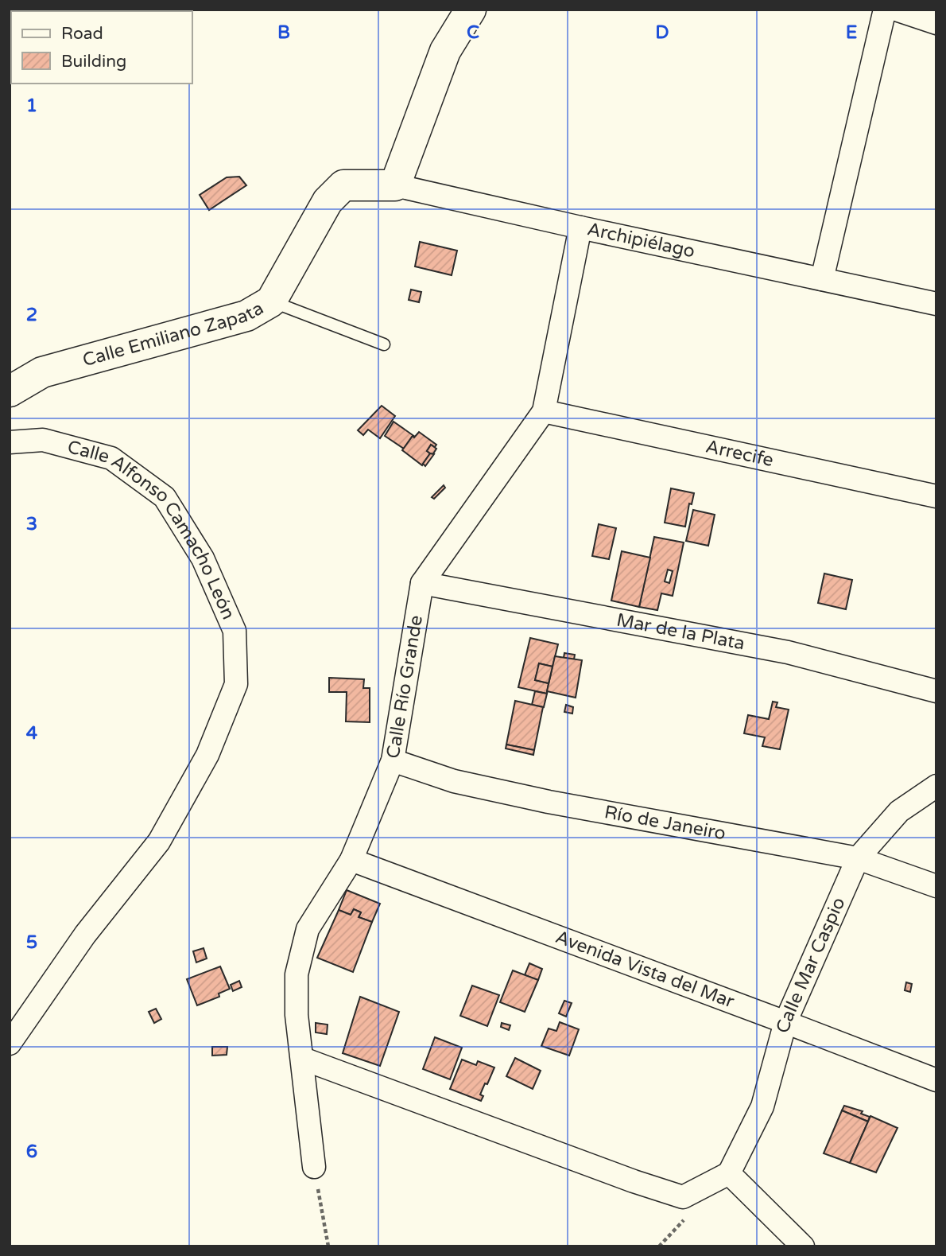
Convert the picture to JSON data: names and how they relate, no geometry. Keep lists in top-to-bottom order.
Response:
{
  "streets": {
    "main road": ["Archipiélago", "Calle Emiliano Zapata"],
    "street": [
      "Arrecife",
      "Calle Alfonso Camacho León",
      "Mar de la Plata",
      "Calle Río Grande",
      "Río de Janeiro",
      "Calle Mar Caspio",
      "Avenida Vista del Mar"
    ]
  },
  "crossings": [
    ["Archipiélago", "Calle Emiliano Zapata"],
    ["Archipiélago", "Calle Río Grande"],
    ["Arrecife", "Calle Río Grande"],
    ["Mar de la Plata", "Calle Río Grande"],
    ["Calle Río Grande", "Río de Janeiro"],
    ["Calle Río Grande", "Avenida Vista del Mar"],
    ["Río de Janeiro", "Calle Mar Caspio"],
    ["Calle Mar Caspio", "Avenida Vista del Mar"]
  ],
  "legend": ["Road", "Building"],
  "grid": {
    "columns": [
      "B",
      "C",
      "D",
      "E"
    ],
    "rows": [
      "1",
      "2",
      "3",
      "4",
      "5",
      "6"
    ]
  }
}
